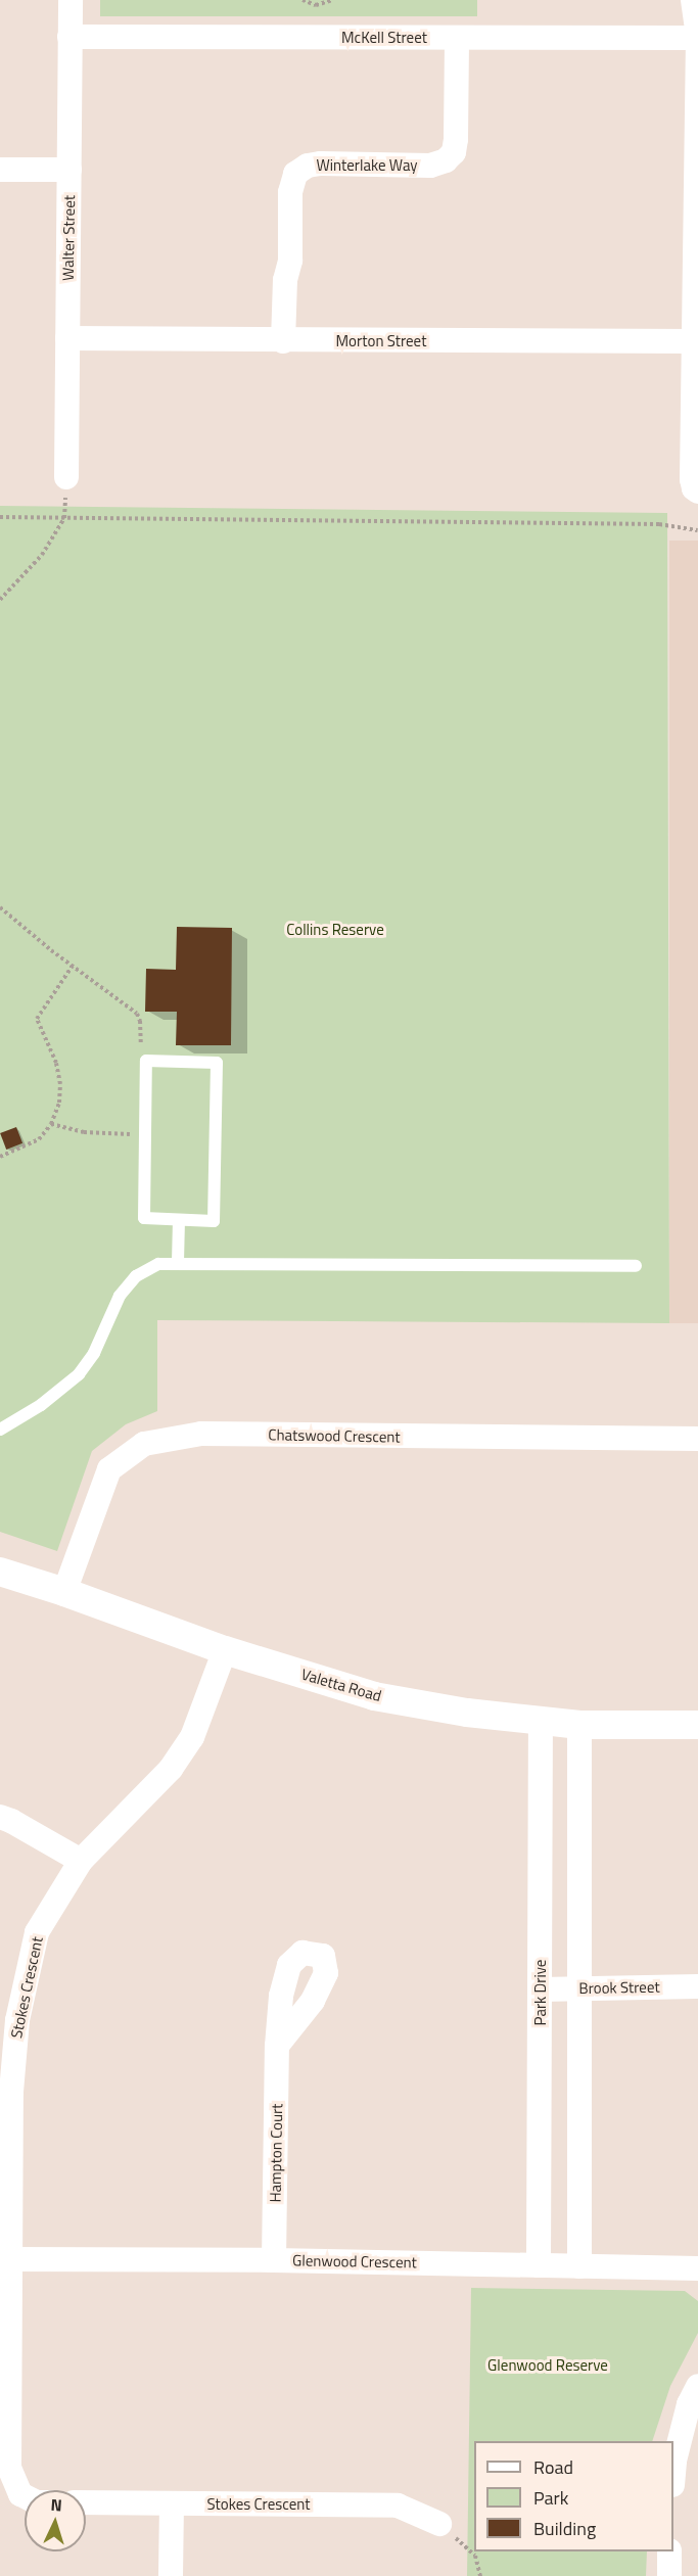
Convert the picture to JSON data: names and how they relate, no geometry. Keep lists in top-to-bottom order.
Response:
{
  "streets": {
    "street": [
      "McKell Street",
      "Winterlake Way",
      "Walter Street",
      "Morton Street",
      "Chatswood Crescent",
      "Valetta Road",
      "Stokes Crescent",
      "Brook Street",
      "Park Drive",
      "Hampton Court",
      "Glenwood Crescent"
    ]
  },
  "crossings": [
    ["McKell Street", "Winterlake Way"],
    ["McKell Street", "Walter Street"],
    ["Winterlake Way", "Morton Street"],
    ["Walter Street", "Morton Street"],
    ["Chatswood Crescent", "Valetta Road"],
    ["Valetta Road", "Stokes Crescent"],
    ["Valetta Road", "Park Drive"],
    ["Stokes Crescent", "Glenwood Crescent"],
    ["Brook Street", "Park Drive"],
    ["Park Drive", "Glenwood Crescent"],
    ["Hampton Court", "Glenwood Crescent"]
  ],
  "parks": ["Collins Reserve", "Glenwood Reserve"],
  "legend": ["Road", "Park", "Building"],
  "north": "top"
}
